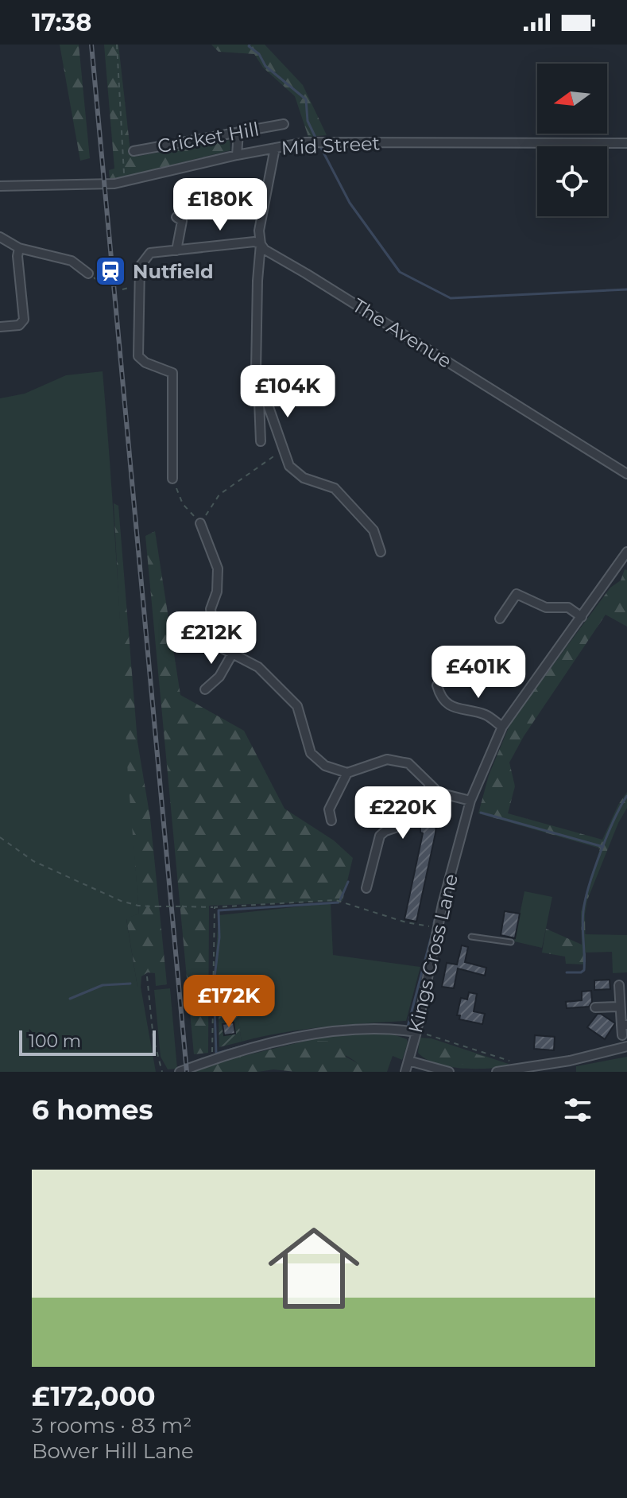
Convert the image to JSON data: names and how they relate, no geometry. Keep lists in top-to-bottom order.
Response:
{
  "streets": {
    "street": [
      "Cricket Hill",
      "Mid Street",
      "The Avenue",
      "Kings Cross Lane"
    ]
  },
  "places": {
    "station": ["Nutfield"]
  },
  "scale_bar": "100 m",
  "north": "left",
  "page": {
    "status": "17:38",
    "price": [
      "£180K",
      "£104K",
      "£212K",
      "£401K",
      "£220K",
      "£172K"
    ],
    "scale": "100 m",
    "heading": "6 homes",
    "list": [
      {
        "name": "£172,000",
        "note": "3 rooms · 83 m² · Bower Hill Lane"
      }
    ]
  }
}
